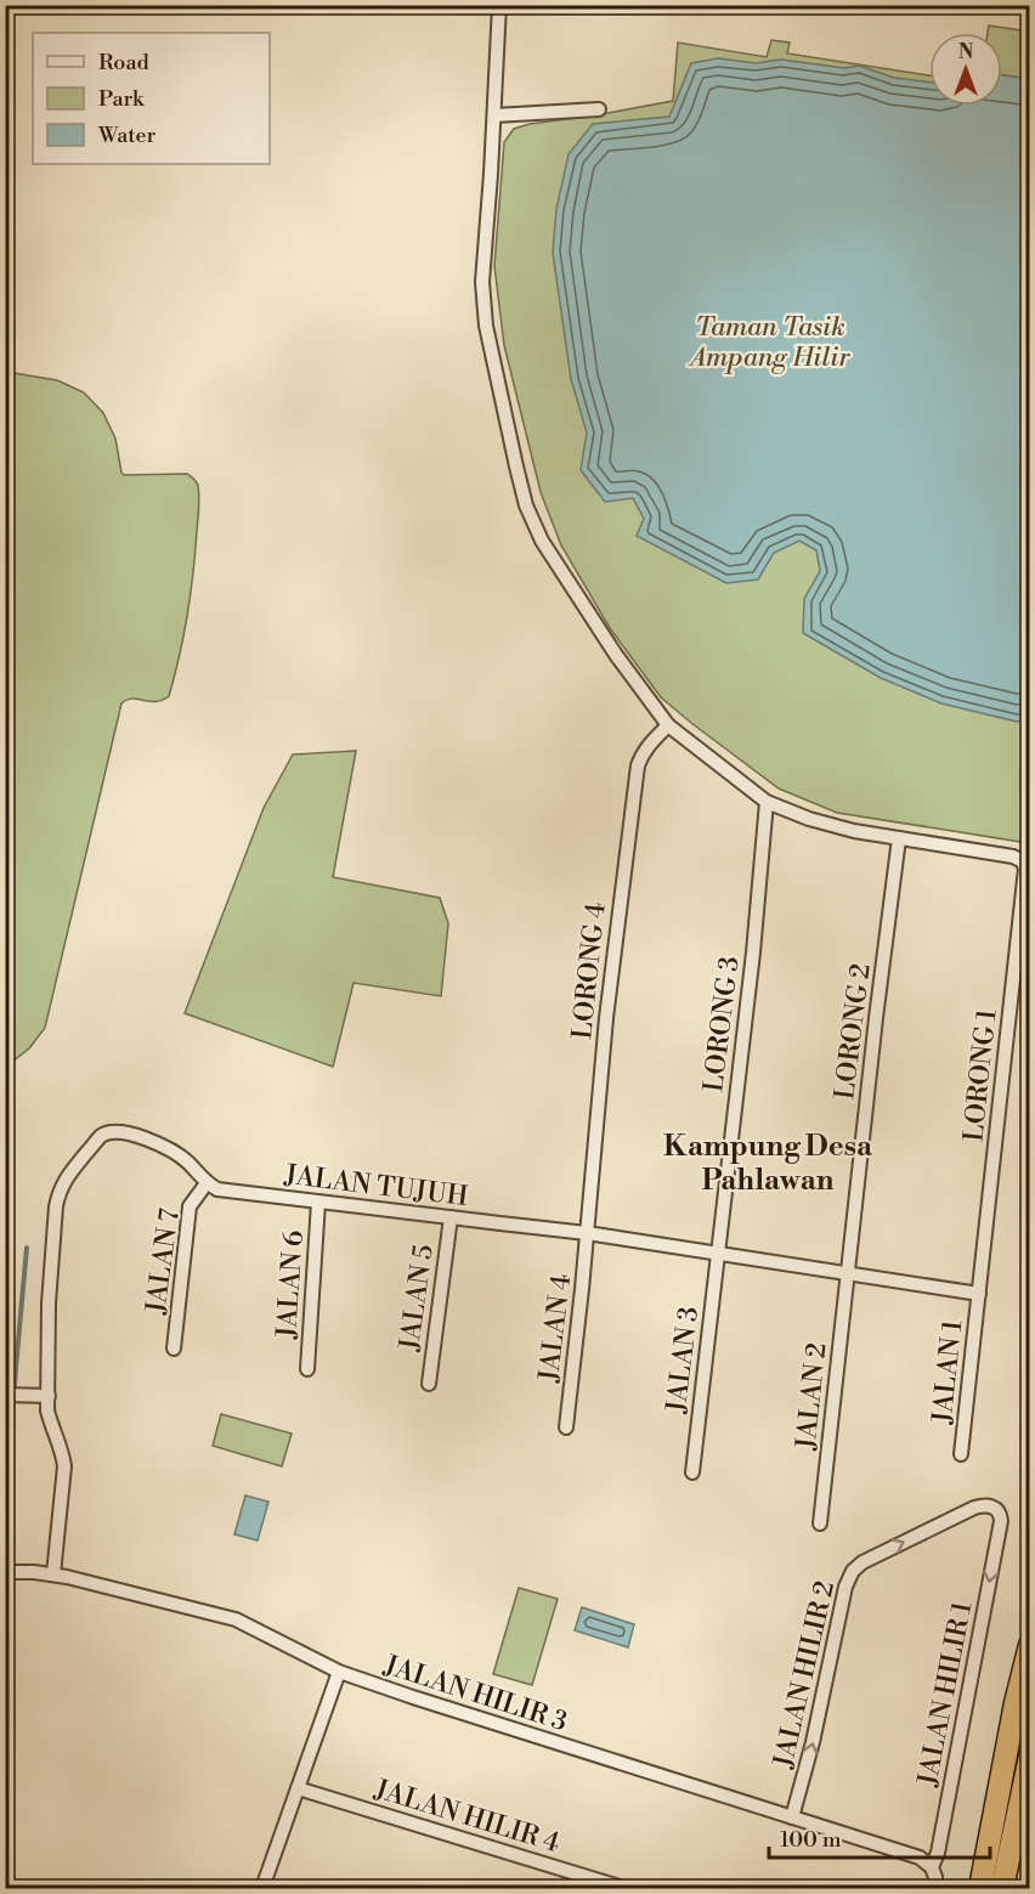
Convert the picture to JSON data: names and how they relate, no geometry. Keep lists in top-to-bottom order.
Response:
{
  "streets": {
    "street": [
      "LORONG 4",
      "LORONG 3",
      "LORONG 2",
      "LORONG 1",
      "JALAN TUJUH",
      "JALAN 7",
      "JALAN 6",
      "JALAN 5",
      "JALAN 4",
      "JALAN 3",
      "JALAN 1",
      "JALAN 2",
      "JALAN HILIR 2",
      "JALAN HILIR 3",
      "JALAN HILIR 1",
      "JALAN HILIR 4"
    ]
  },
  "crossings": [
    ["LORONG 4", "JALAN TUJUH"],
    ["LORONG 4", "JALAN 4"],
    ["LORONG 3", "JALAN TUJUH"],
    ["LORONG 3", "JALAN 3"],
    ["LORONG 2", "LORONG 1"],
    ["LORONG 2", "JALAN TUJUH"],
    ["LORONG 2", "JALAN 2"],
    ["LORONG 1", "JALAN TUJUH"],
    ["LORONG 1", "JALAN 1"],
    ["JALAN TUJUH", "JALAN 7"],
    ["JALAN TUJUH", "JALAN 6"],
    ["JALAN TUJUH", "JALAN 5"],
    ["JALAN TUJUH", "JALAN 4"],
    ["JALAN TUJUH", "JALAN 3"],
    ["JALAN TUJUH", "JALAN 1"],
    ["JALAN TUJUH", "JALAN 2"],
    ["JALAN HILIR 2", "JALAN HILIR 3"],
    ["JALAN HILIR 2", "JALAN HILIR 1"],
    ["JALAN HILIR 3", "JALAN HILIR 1"]
  ],
  "one_way": ["JALAN HILIR 2", "JALAN HILIR 1"],
  "districts": ["Kampung Desa Pahlawan"],
  "parks": ["Taman Tasik Ampang Hilir"],
  "legend": ["Road", "Park", "Water"],
  "scale_bar": "100 m",
  "north": "top"
}
